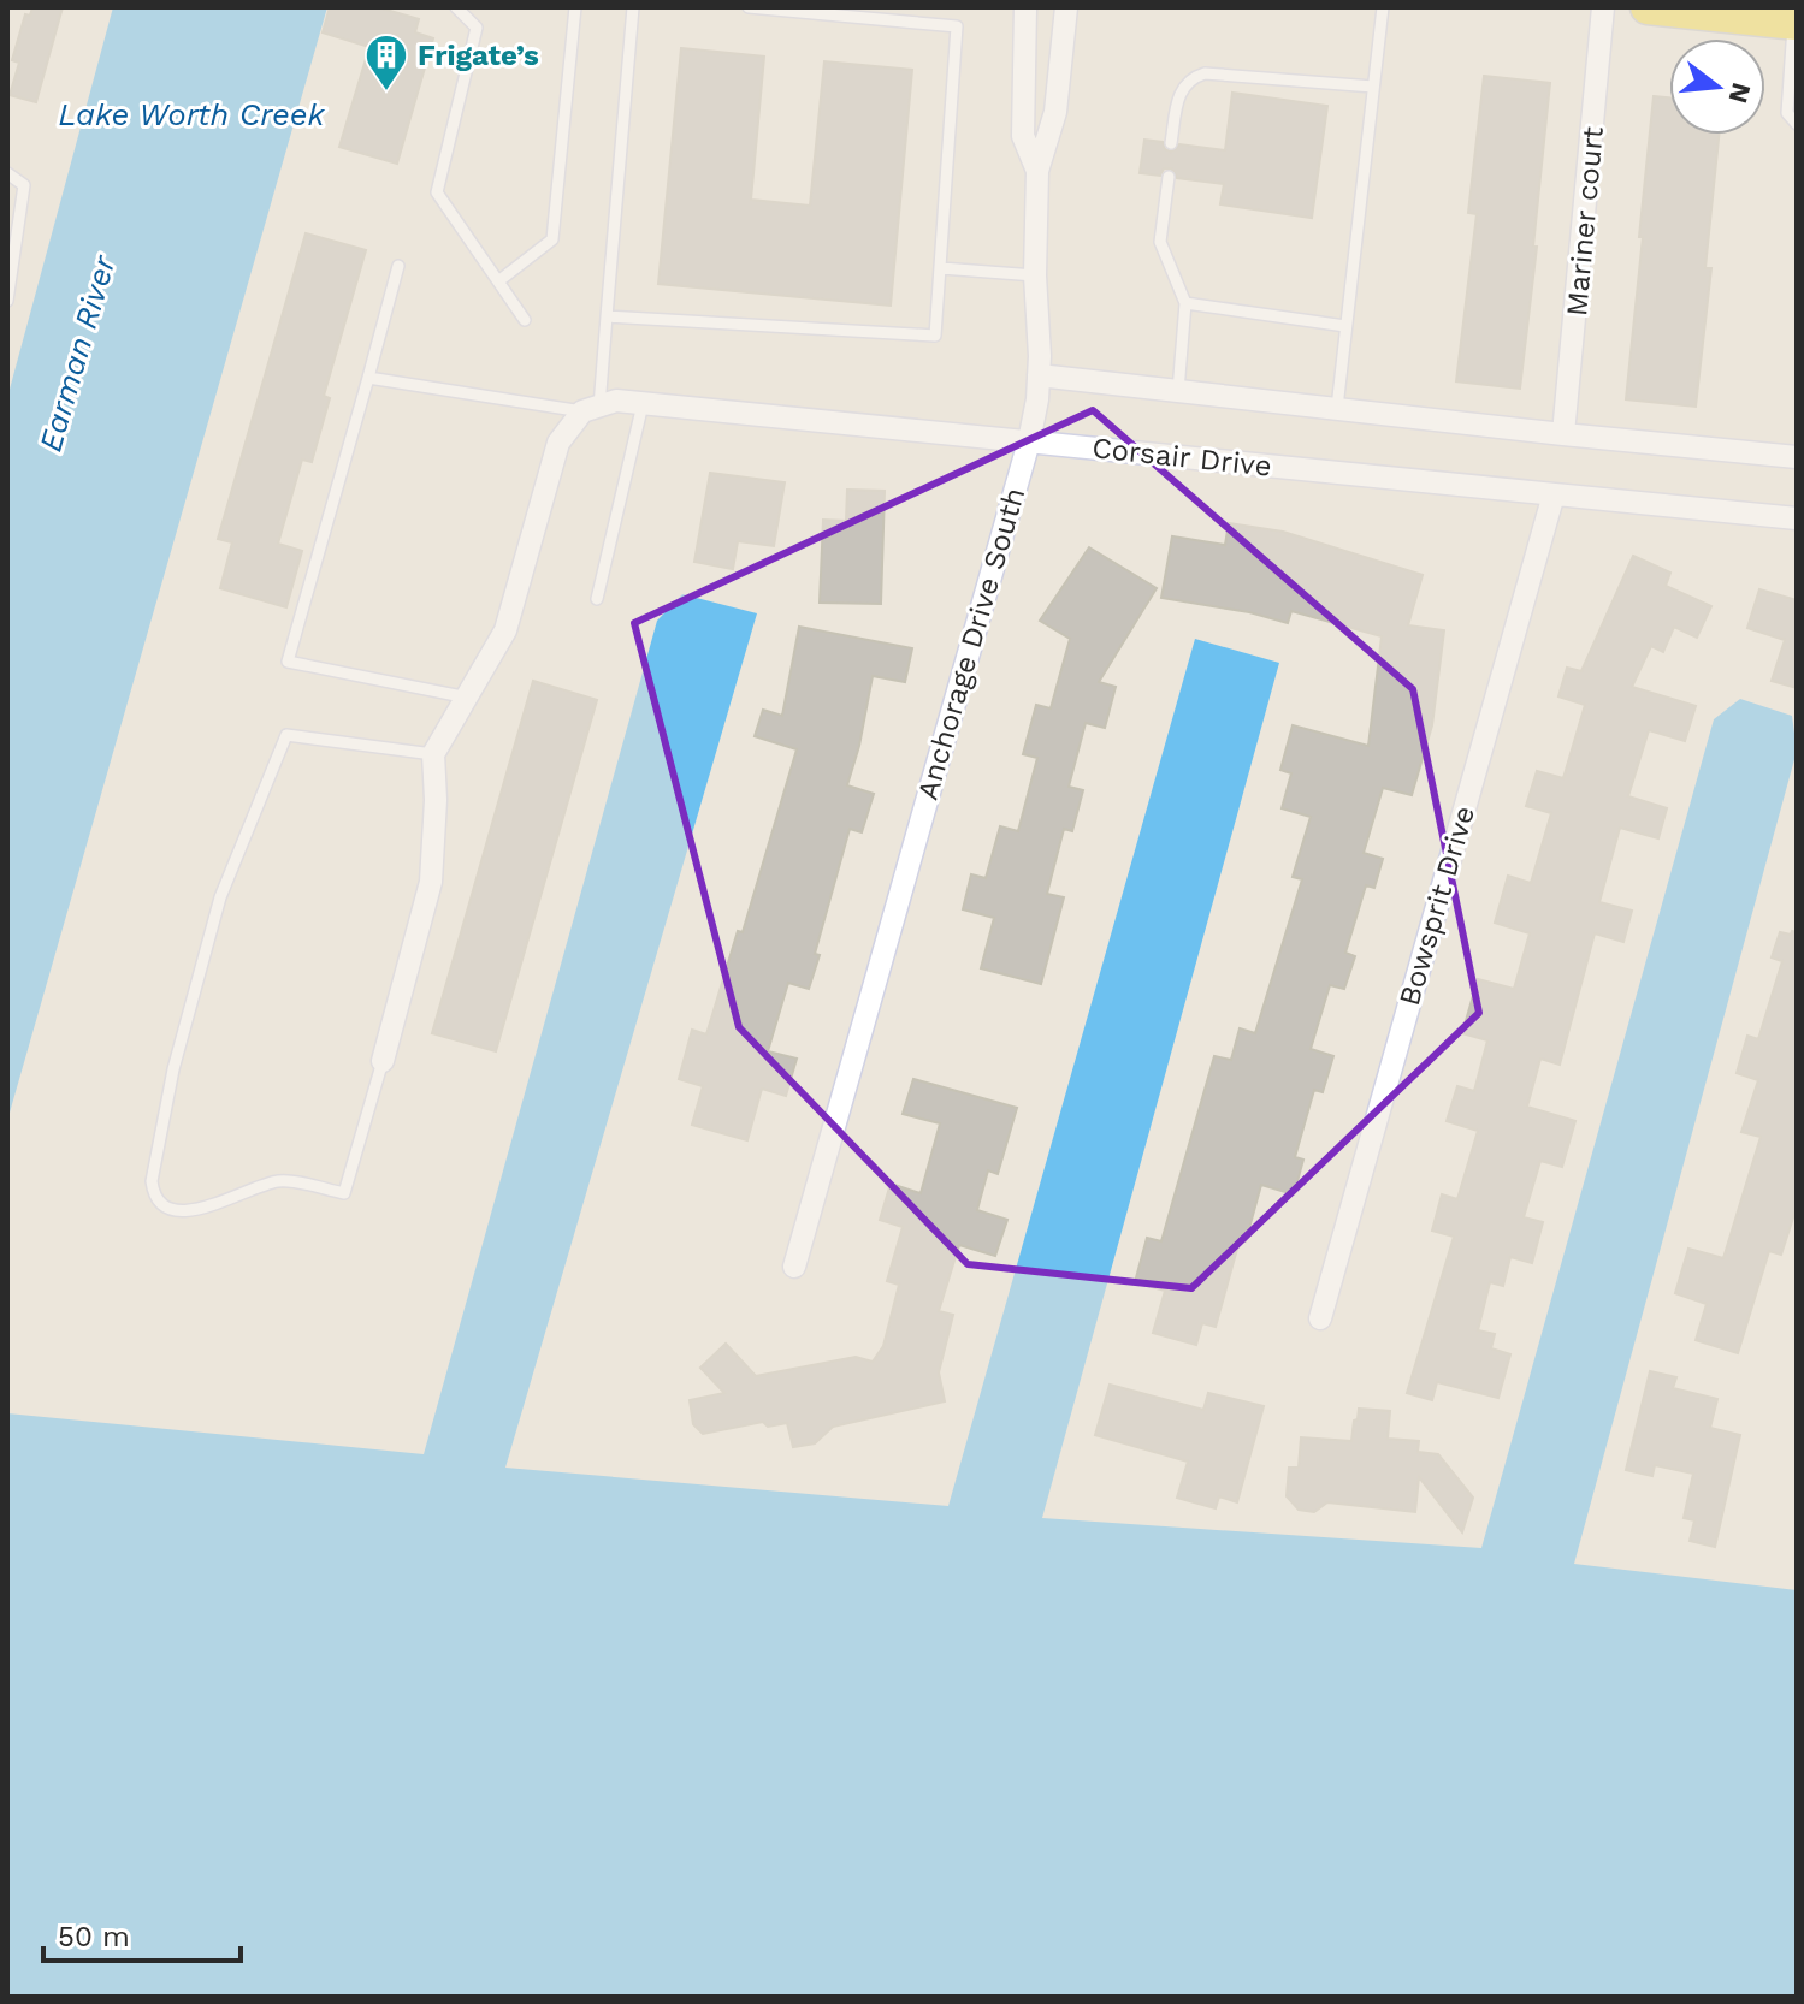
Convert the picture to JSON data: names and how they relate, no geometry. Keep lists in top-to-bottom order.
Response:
{
  "streets": {
    "street": [
      "Mariner court",
      "Corsair Drive",
      "Anchorage Drive South",
      "Bowsprit Drive"
    ]
  },
  "crossings": [
    ["Corsair Drive", "Anchorage Drive South"],
    ["Corsair Drive", "Bowsprit Drive"]
  ],
  "water": ["Lake Worth Creek", "Earman River"],
  "places": {
    "building": ["Frigate’s"]
  },
  "scale_bar": "50 m",
  "north": "right"
}
